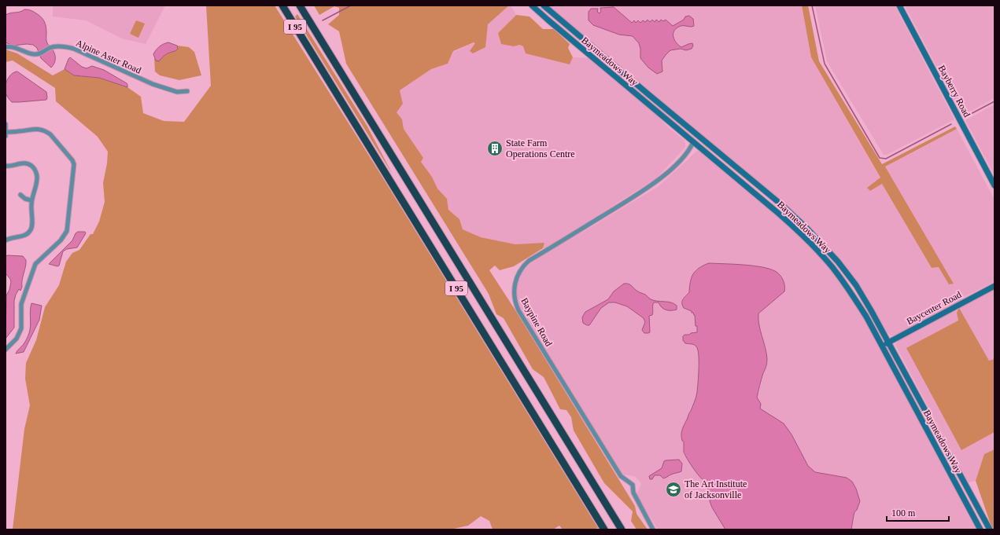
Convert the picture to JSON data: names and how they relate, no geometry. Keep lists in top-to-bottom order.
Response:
{
  "streets": {
    "highway": ["I 95"],
    "street": [
      "Alpine Aster Road",
      "Baymeadows Way",
      "Bayberry Road",
      "Baycenter Road",
      "Baypine Road"
    ]
  },
  "crossings": [
    ["Baymeadows Way", "Baycenter Road"],
    ["Baymeadows Way", "Baypine Road"]
  ],
  "places": {
    "building": ["State Farm Operations Centre"],
    "school or university": ["The Art Institute of Jacksonville"]
  },
  "scale_bar": "100 m"
}
